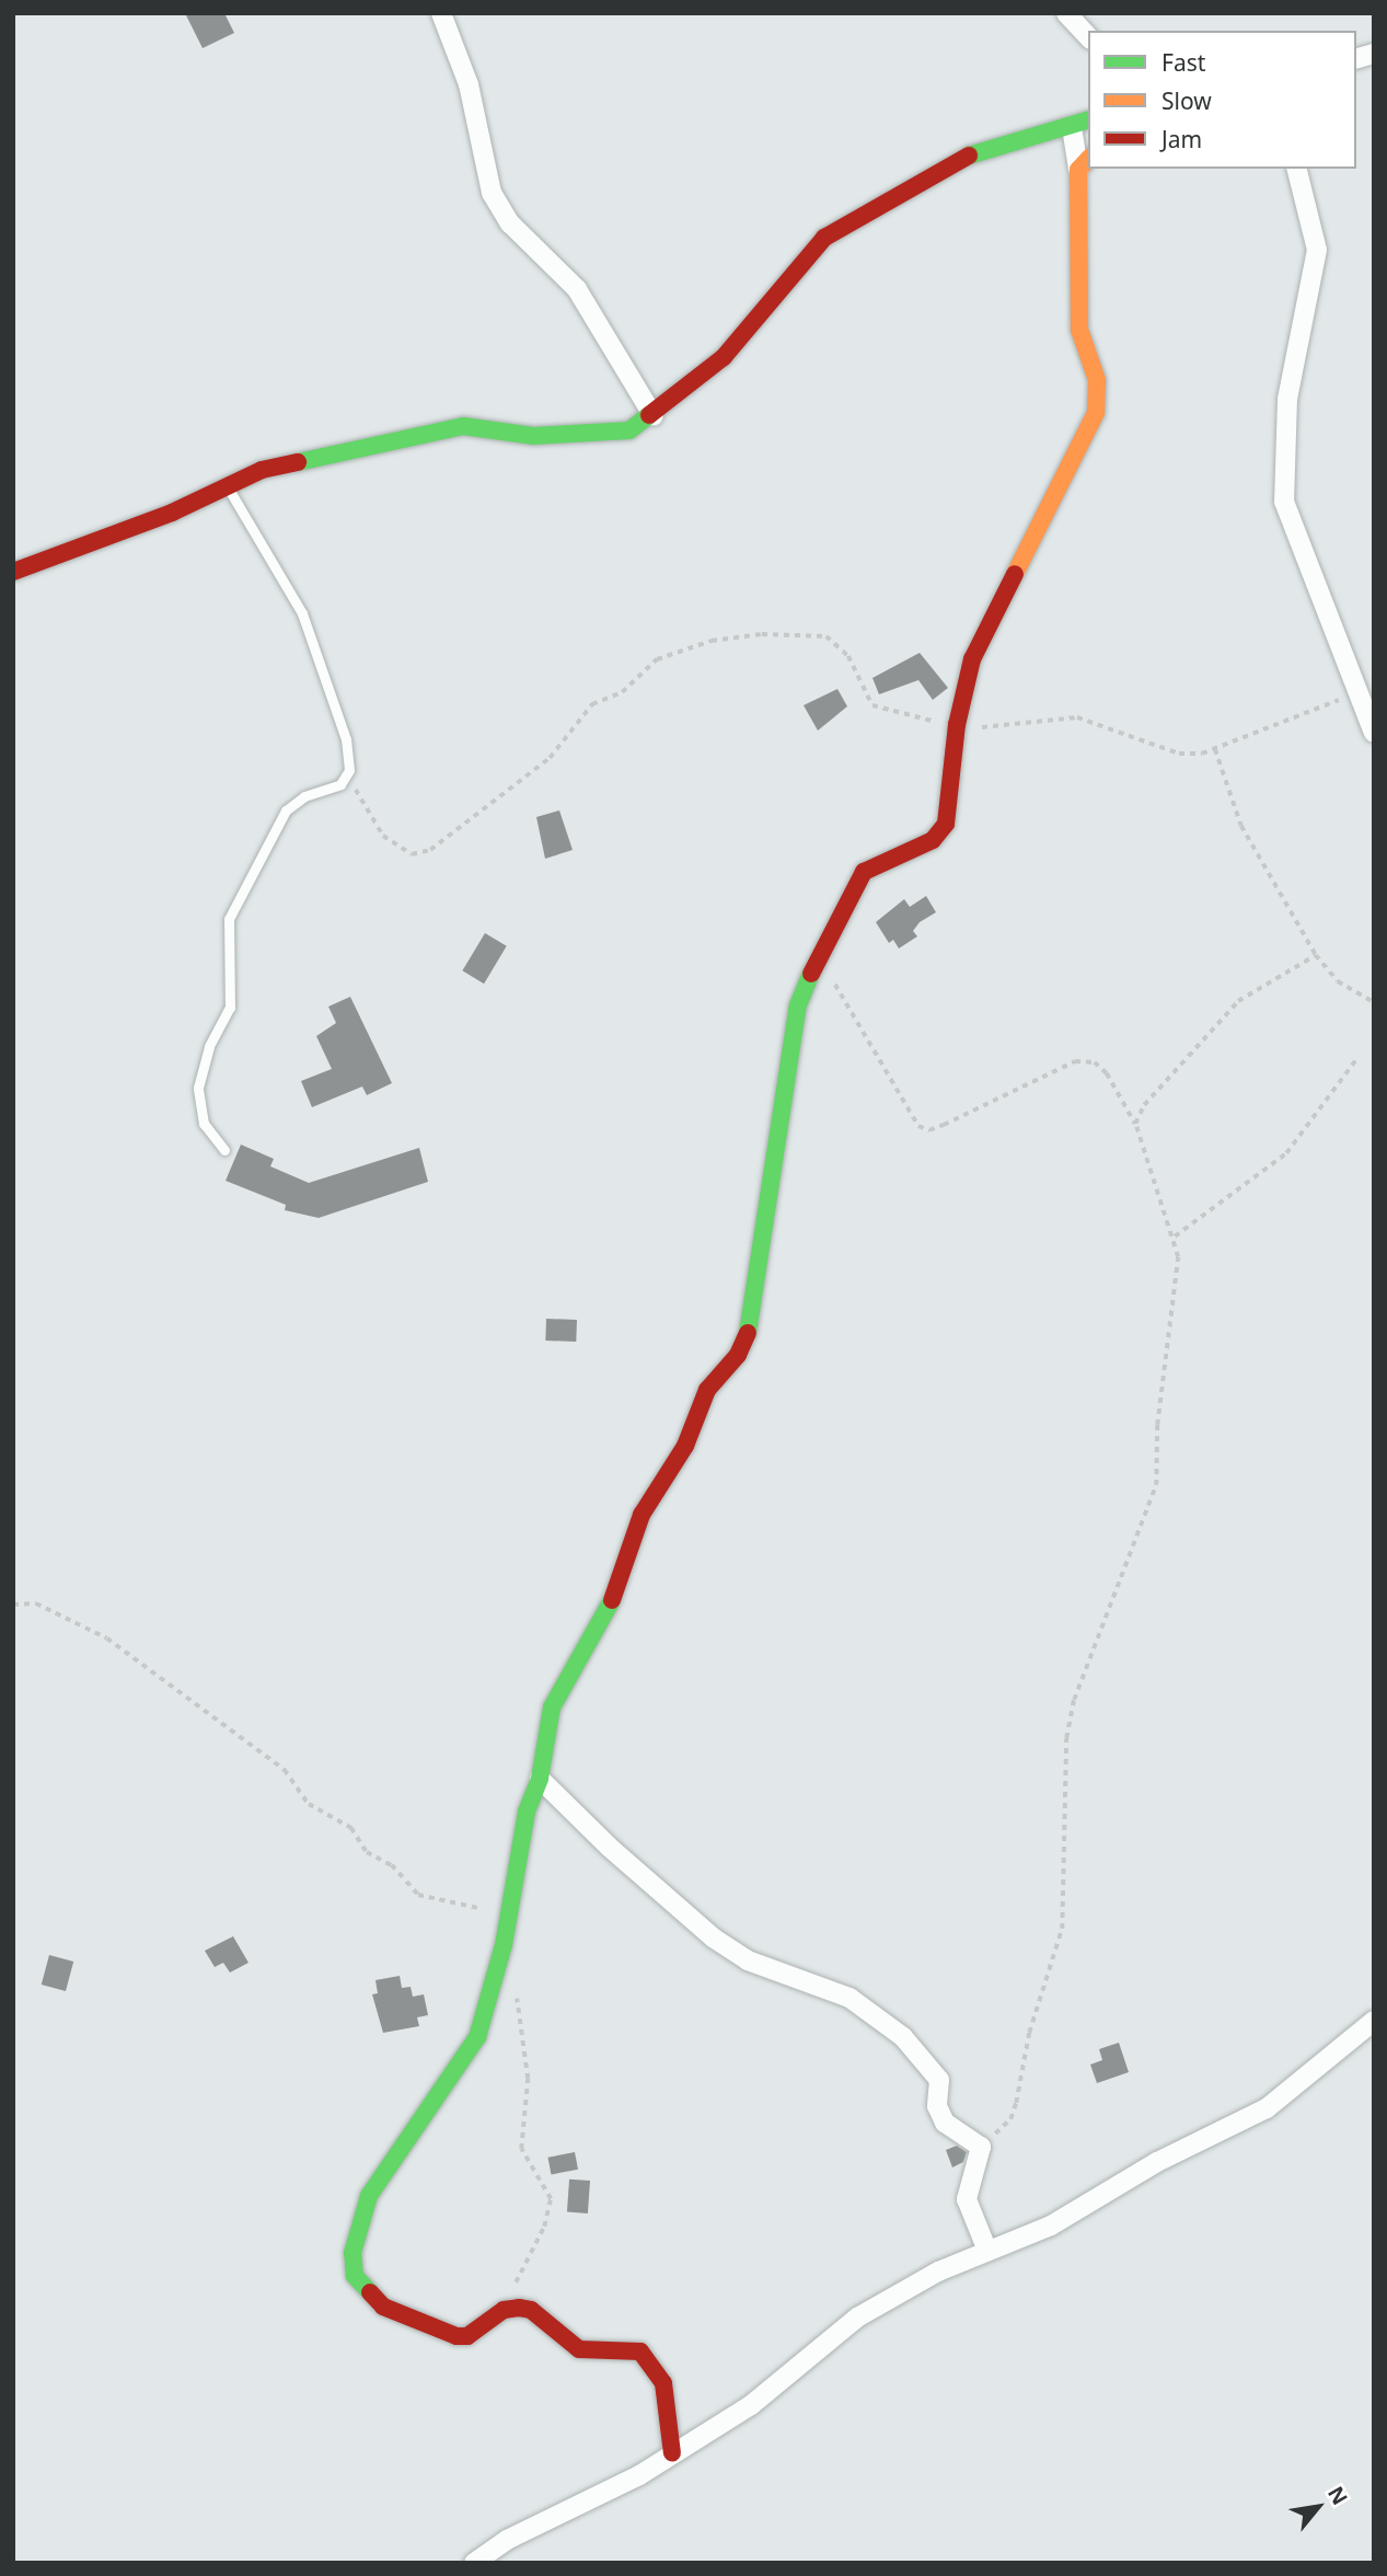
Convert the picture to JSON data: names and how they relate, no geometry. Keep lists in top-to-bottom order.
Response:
{
  "legend": ["Fast", "Slow", "Jam"],
  "north": "top right"
}
